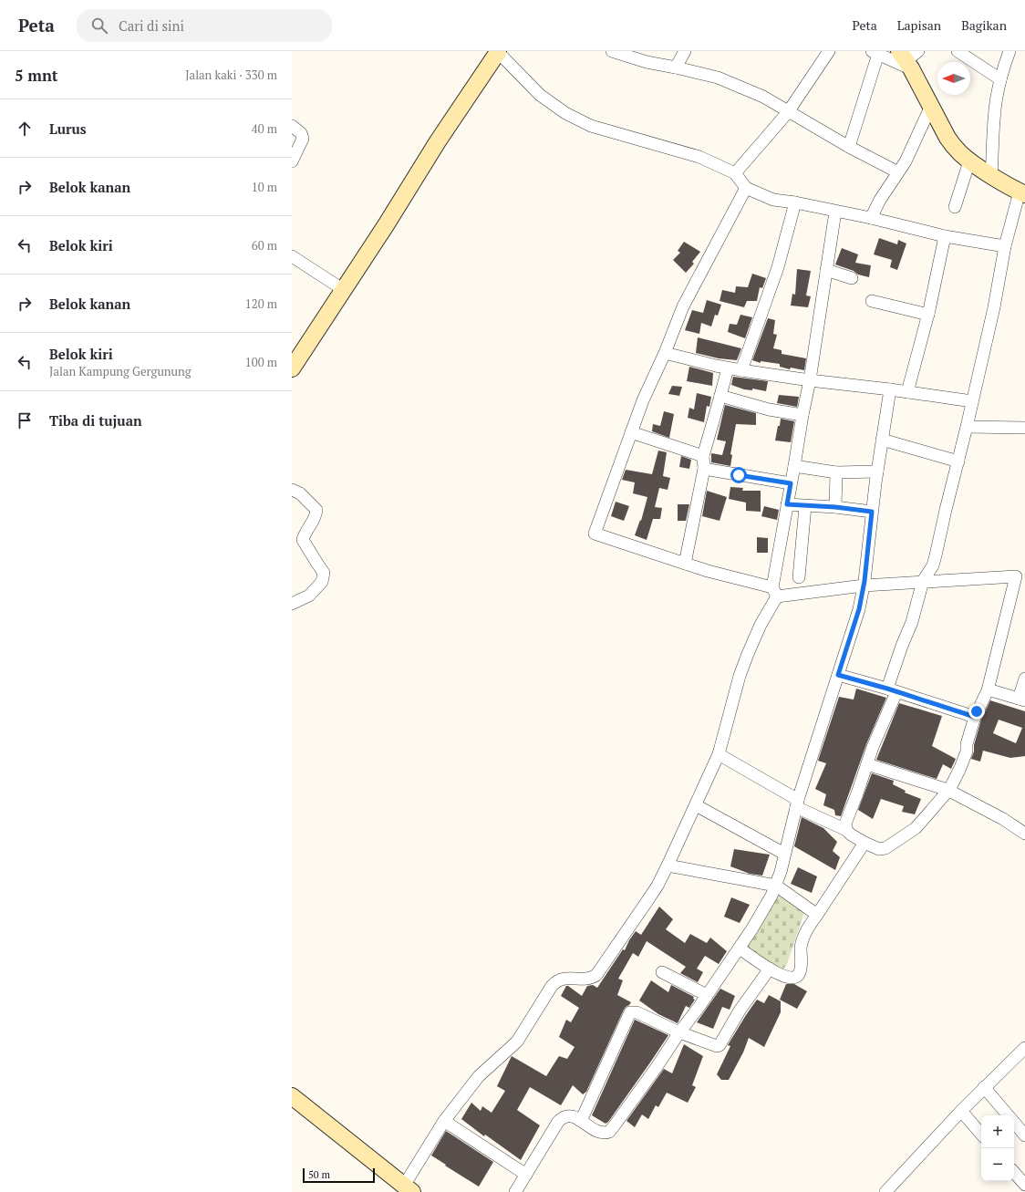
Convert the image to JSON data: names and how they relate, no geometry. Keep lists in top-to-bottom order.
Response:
{
  "scale_bar": "50 m",
  "north": "left",
  "page": {
    "header": "Peta",
    "search": "Cari di sini",
    "nav": ["Peta", "Lapisan", "Bagikan"],
    "heading": ["5 mnt", "Jalan kaki · 330 m"],
    "list": [
      ["Lurus", "40 m"],
      ["Belok kanan", "10 m"],
      ["Belok kiri", "60 m"],
      ["Belok kanan", "120 m"],
      ["Belok kiri", "Jalan Kampung Gergunung", "100 m"],
      "Tiba di tujuan"
    ],
    "map_buttons": ["+", "−"],
    "scale": "50 m"
  }
}
